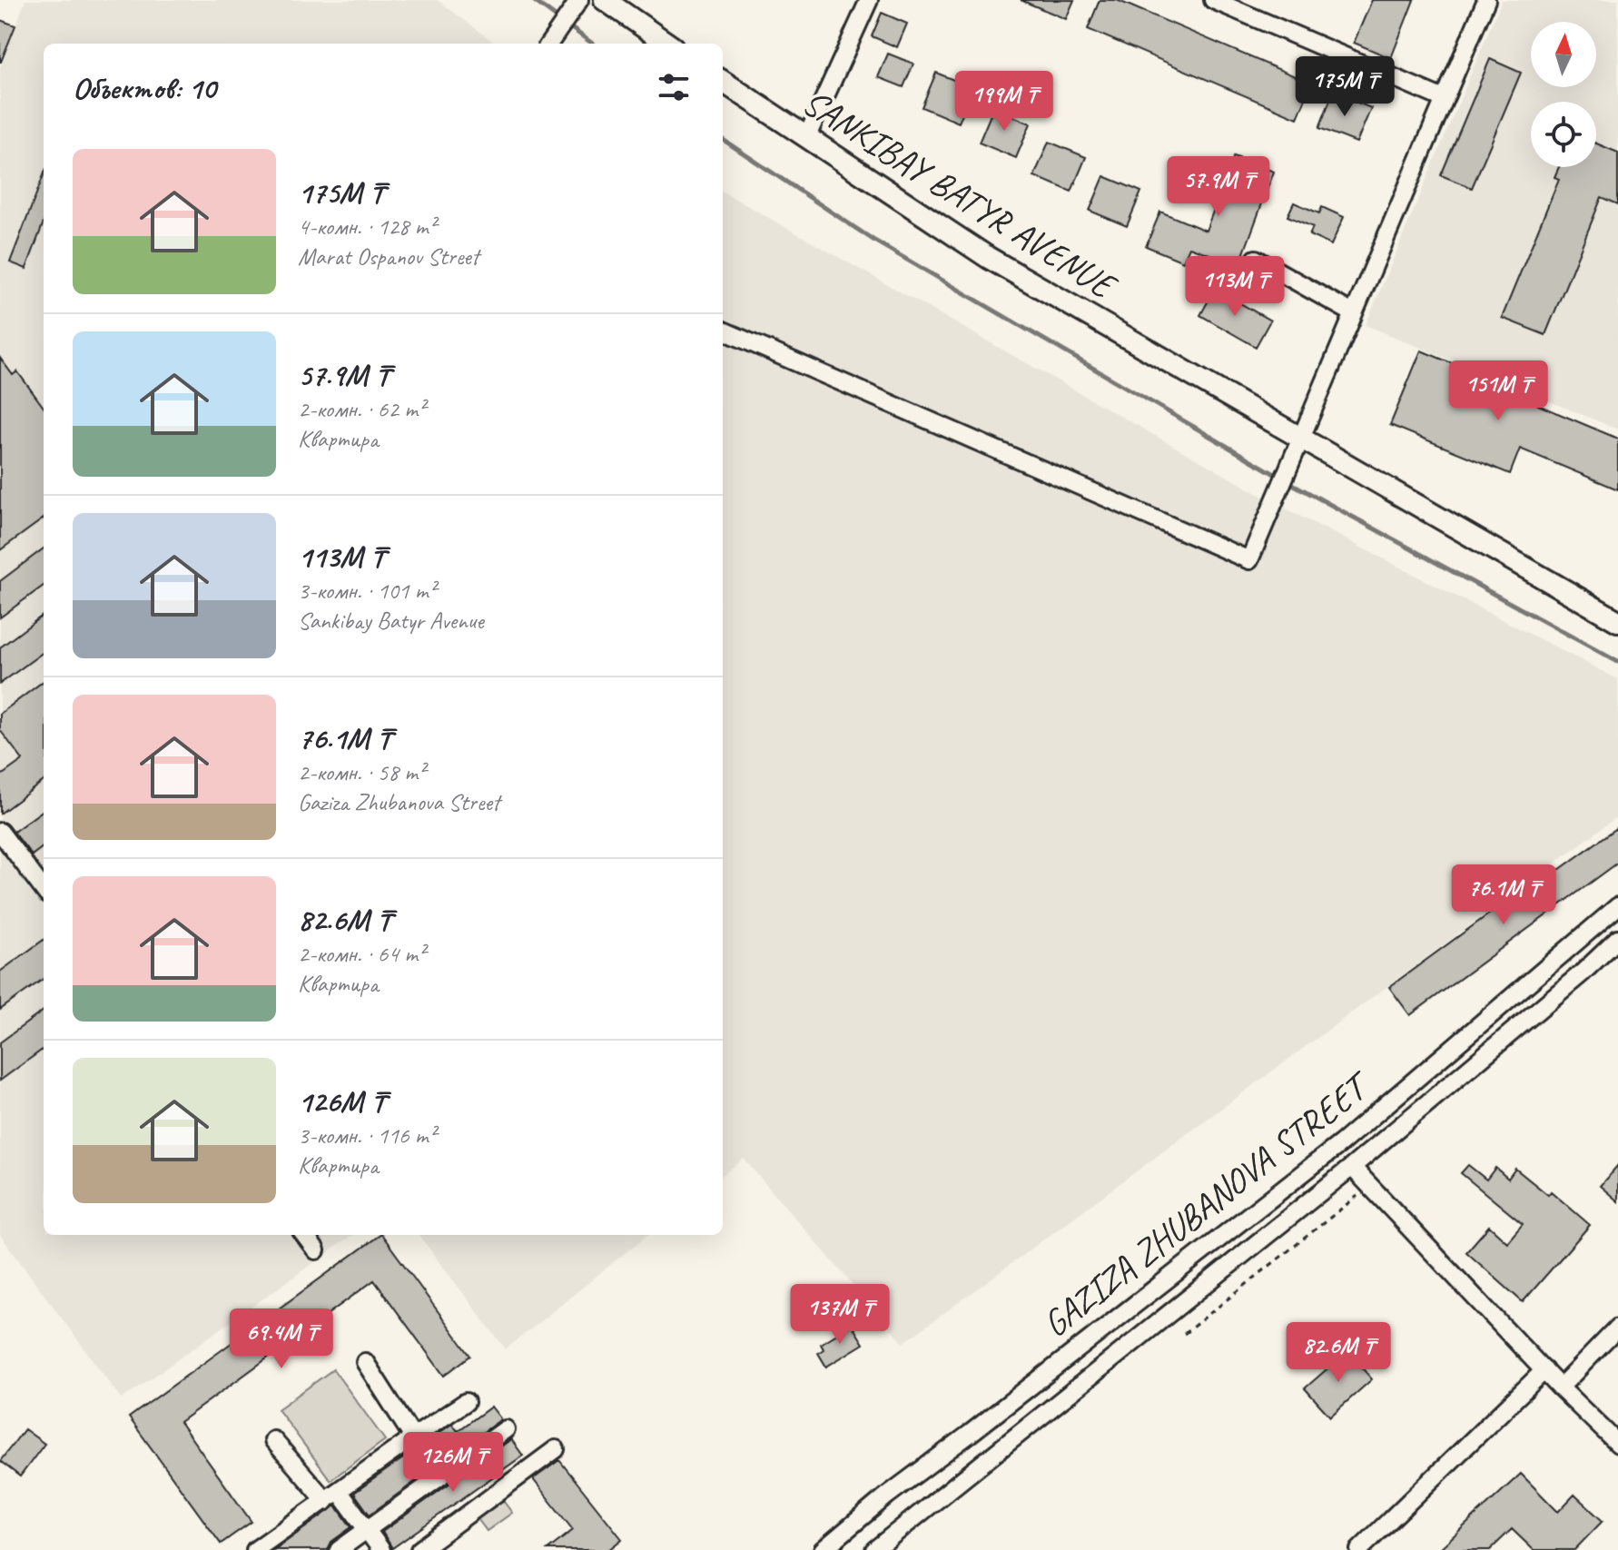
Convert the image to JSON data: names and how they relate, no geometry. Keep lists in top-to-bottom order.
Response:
{
  "streets": {
    "main road": ["SANKIBAY BATYR AVENUE"],
    "street": ["GAZIZA ZHUBANOVA STREET"]
  },
  "north": "top",
  "page": {
    "heading": "Объектов: 10",
    "price": [
      "175M ₸",
      "199M ₸",
      "57.9M ₸",
      "113M ₸",
      "151M ₸",
      "76.1M ₸",
      "137M ₸",
      "69.4M ₸",
      "82.6M ₸",
      "126M ₸"
    ],
    "list": [
      {
        "name": "175M ₸",
        "note": "4-комн. · 128 m² · Marat Ospanov Street"
      },
      {
        "name": "57.9M ₸",
        "note": "2-комн. · 62 m² · Квартира"
      },
      {
        "name": "113M ₸",
        "note": "3-комн. · 101 m² · Sankibay Batyr Avenue"
      },
      {
        "name": "76.1M ₸",
        "note": "2-комн. · 58 m² · Gaziza Zhubanova Street"
      },
      {
        "name": "82.6M ₸",
        "note": "2-комн. · 64 m² · Квартира"
      },
      {
        "name": "126M ₸",
        "note": "3-комн. · 116 m² · Квартира"
      }
    ]
  }
}
